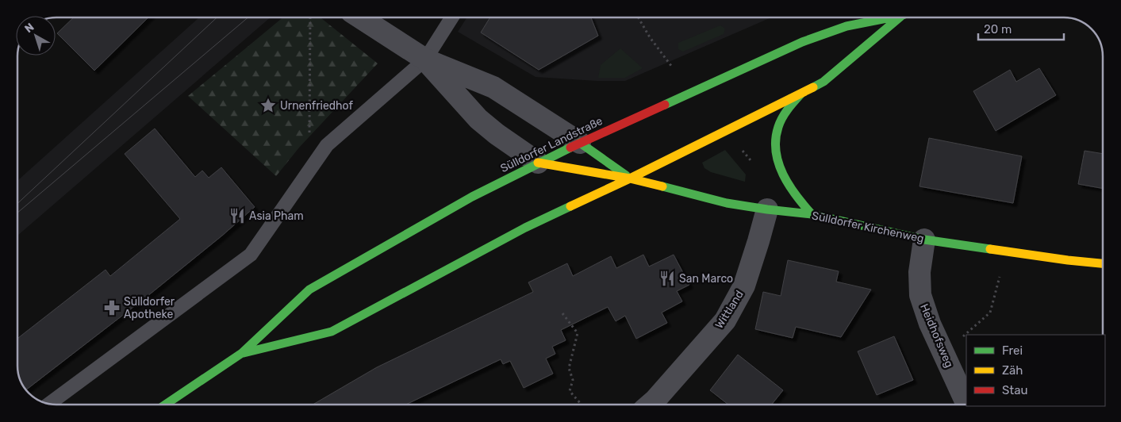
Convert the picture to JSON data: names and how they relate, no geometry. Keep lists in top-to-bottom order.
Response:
{
  "streets": {
    "main road": ["Sülldorfer Landstraße", "Sülldorfer Kirchenweg"],
    "street": ["Wittland", "Heidhofsweg"]
  },
  "crossings": [
    ["Sülldorfer Landstraße", "Sülldorfer Kirchenweg"],
    ["Sülldorfer Kirchenweg", "Wittland"],
    ["Sülldorfer Kirchenweg", "Heidhofsweg"]
  ],
  "places": {
    "place": ["Urnenfriedhof"],
    "restaurant": ["Asia Pham", "San Marco"],
    "pharmacy": ["Sülldorfer Apotheke"]
  },
  "legend": ["Frei", "Zäh", "Stau"],
  "scale_bar": "20 m",
  "north": "top left"
}
